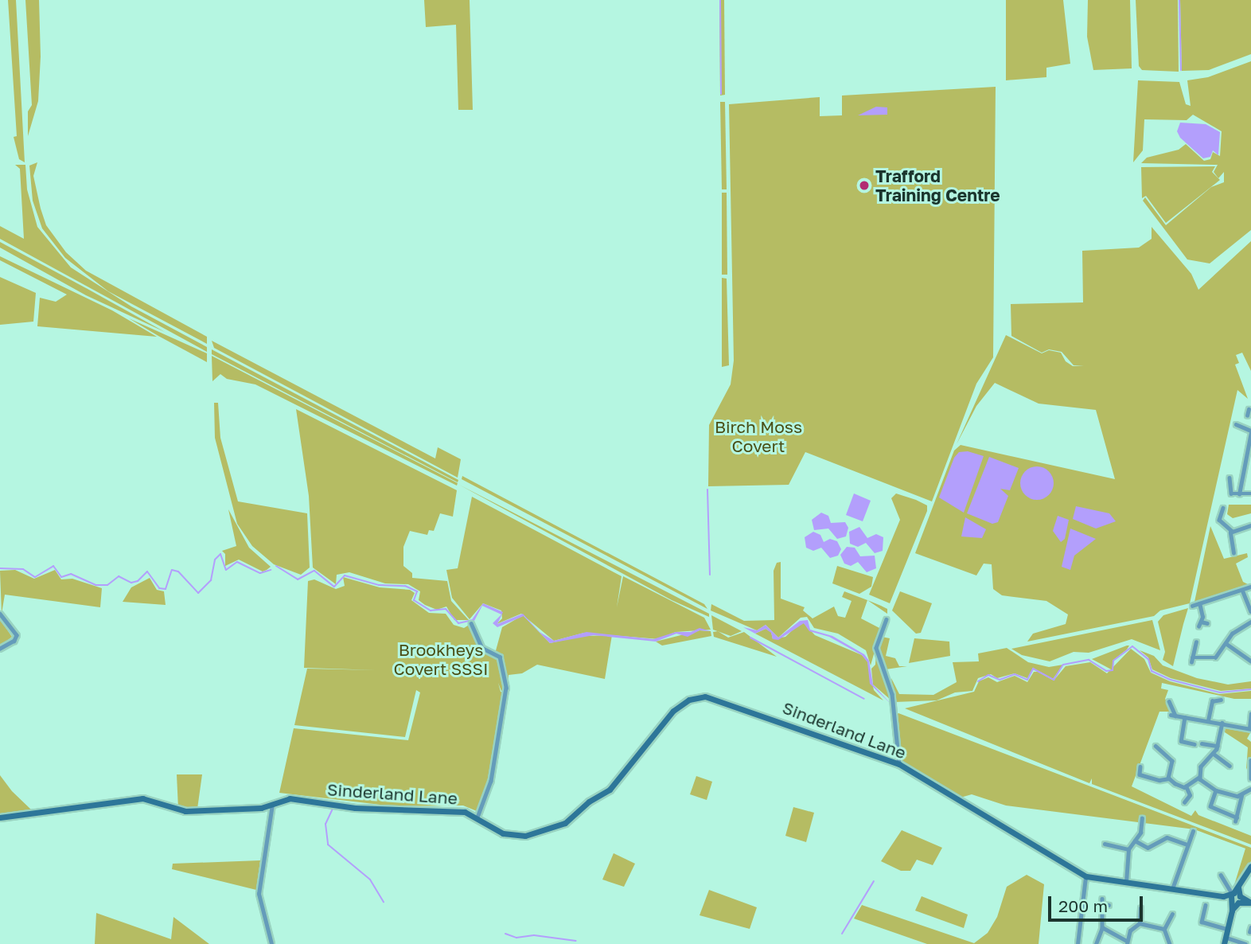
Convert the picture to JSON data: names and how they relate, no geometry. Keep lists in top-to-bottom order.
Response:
{
  "streets": {
    "street": ["Sinderland Lane"]
  },
  "parks": ["Birch Moss Covert", "Brookheys Covert SSSI"],
  "places": ["Trafford Training Centre"],
  "scale_bar": "200 m"
}
